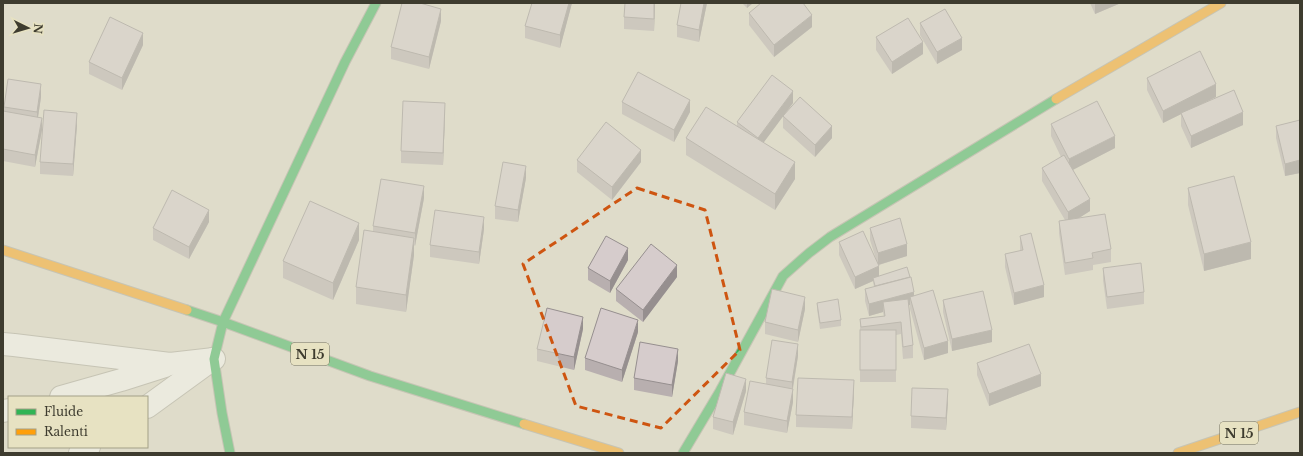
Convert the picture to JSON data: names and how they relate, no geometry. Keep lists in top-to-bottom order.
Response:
{
  "streets": {
    "main road": ["N 15"]
  },
  "legend": ["Fluide", "Ralenti"],
  "north": "right"
}
